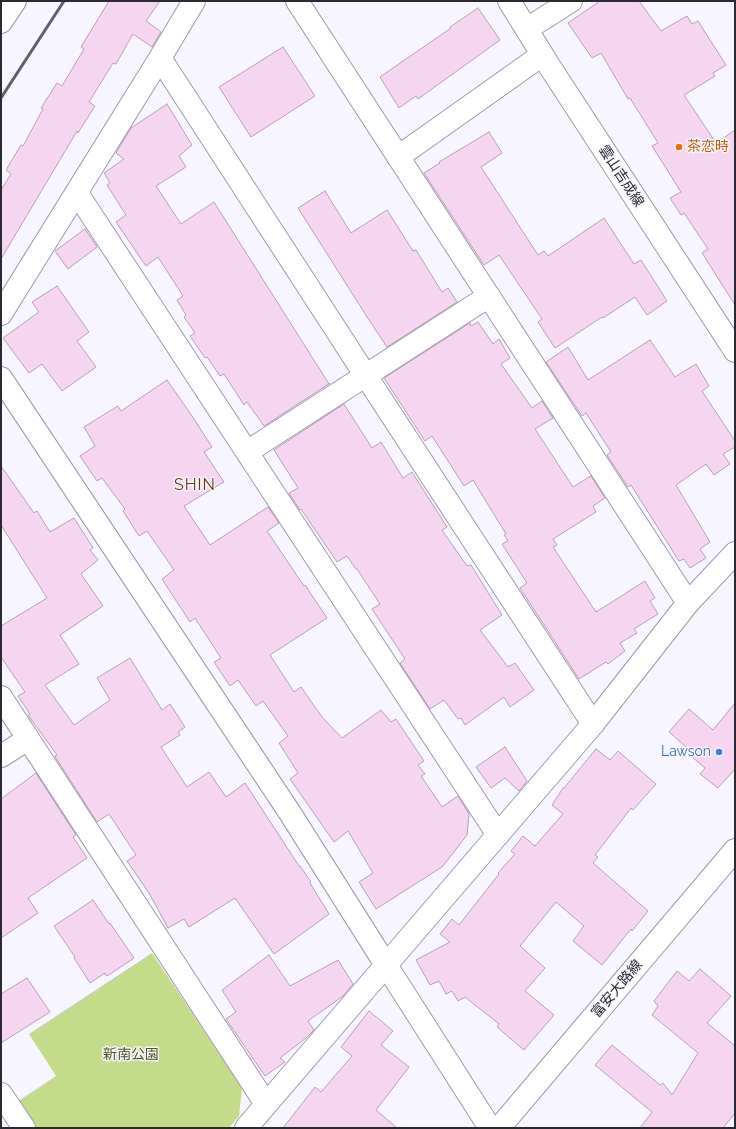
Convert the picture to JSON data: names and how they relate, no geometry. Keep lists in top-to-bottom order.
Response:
{
  "streets": {
    "street": ["雲山吉成線", "富安大路線"]
  },
  "districts": ["SHIN"],
  "parks": ["新南公園"],
  "places": ["茶恋時", "Lawson"]
}
